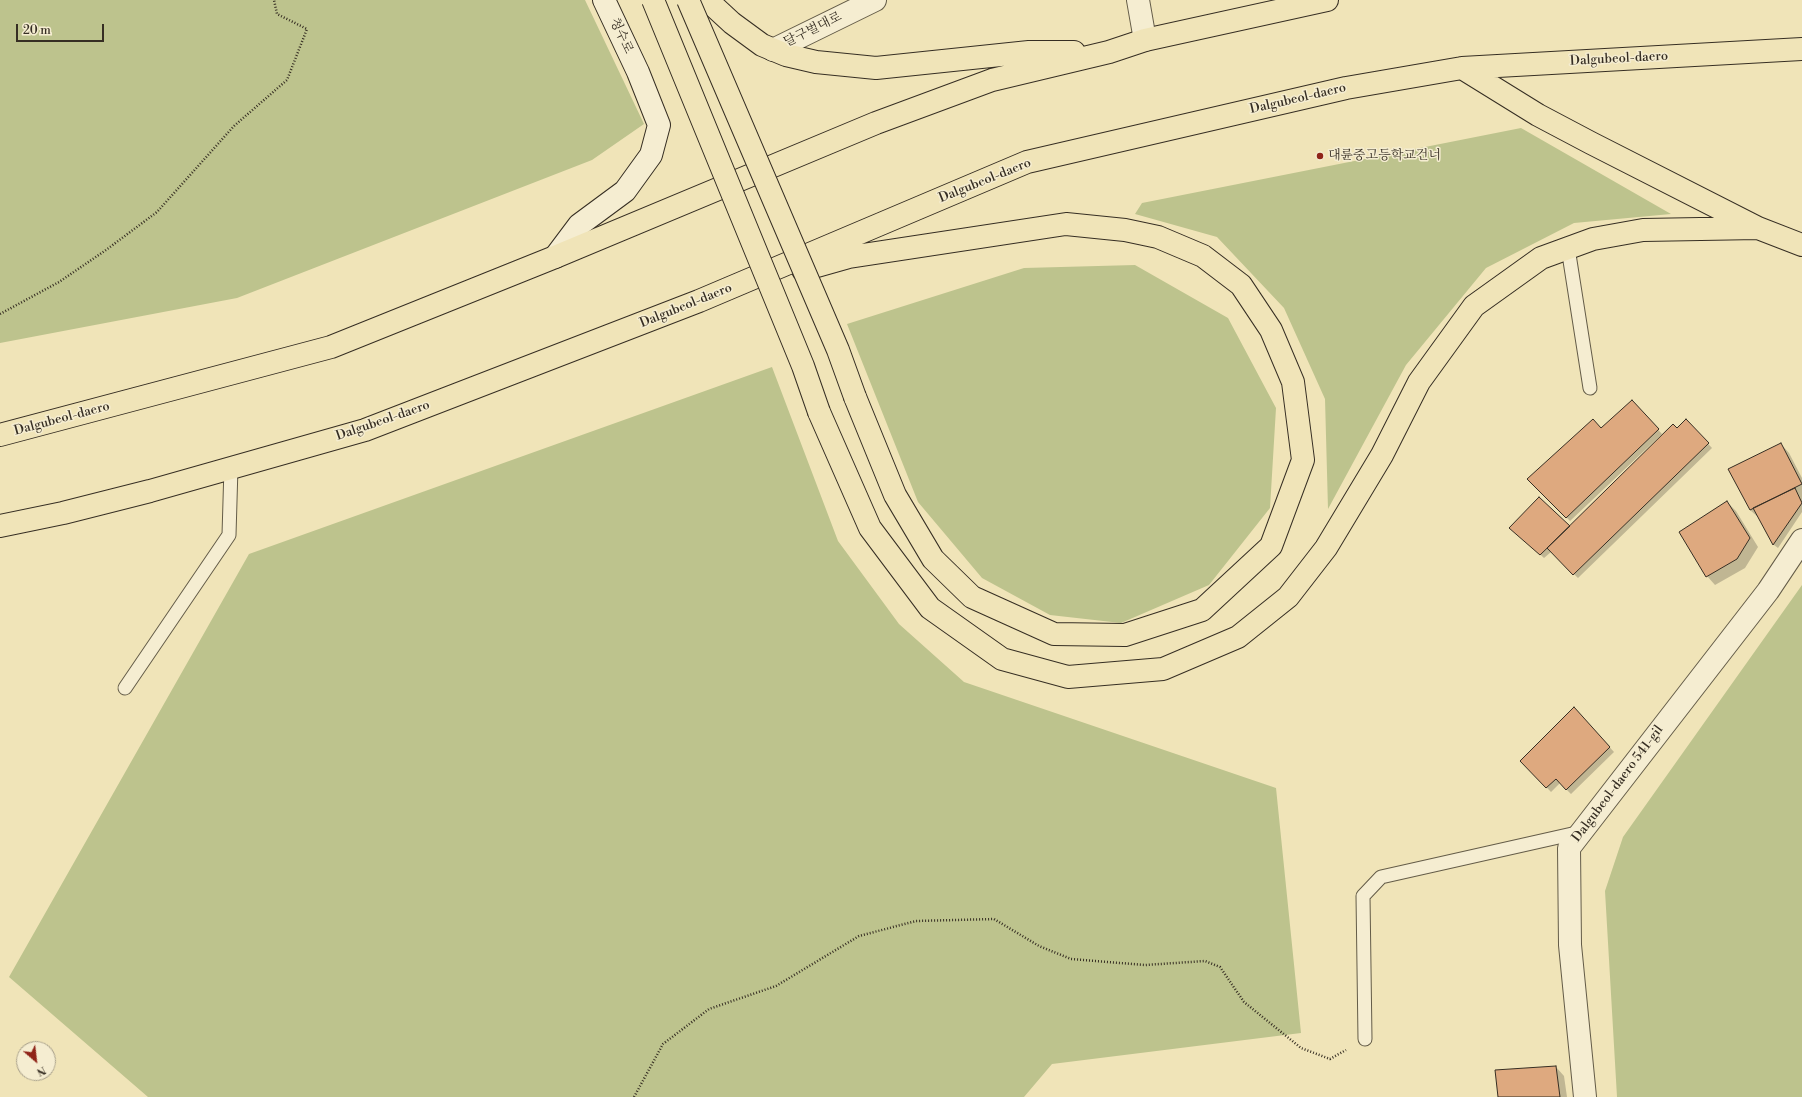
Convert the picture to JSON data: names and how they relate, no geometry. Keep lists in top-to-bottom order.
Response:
{
  "streets": {
    "main road": ["Dalgubeol-daero"],
    "street": ["달구벌대로", "청수로", "Dalgubeol-daero 541-gil"]
  },
  "crossings": [
    ["청수로", "Dalgubeol-daero"]
  ],
  "places": ["대륜중고등학교건너"],
  "scale_bar": "20 m",
  "north": "bottom right"
}
